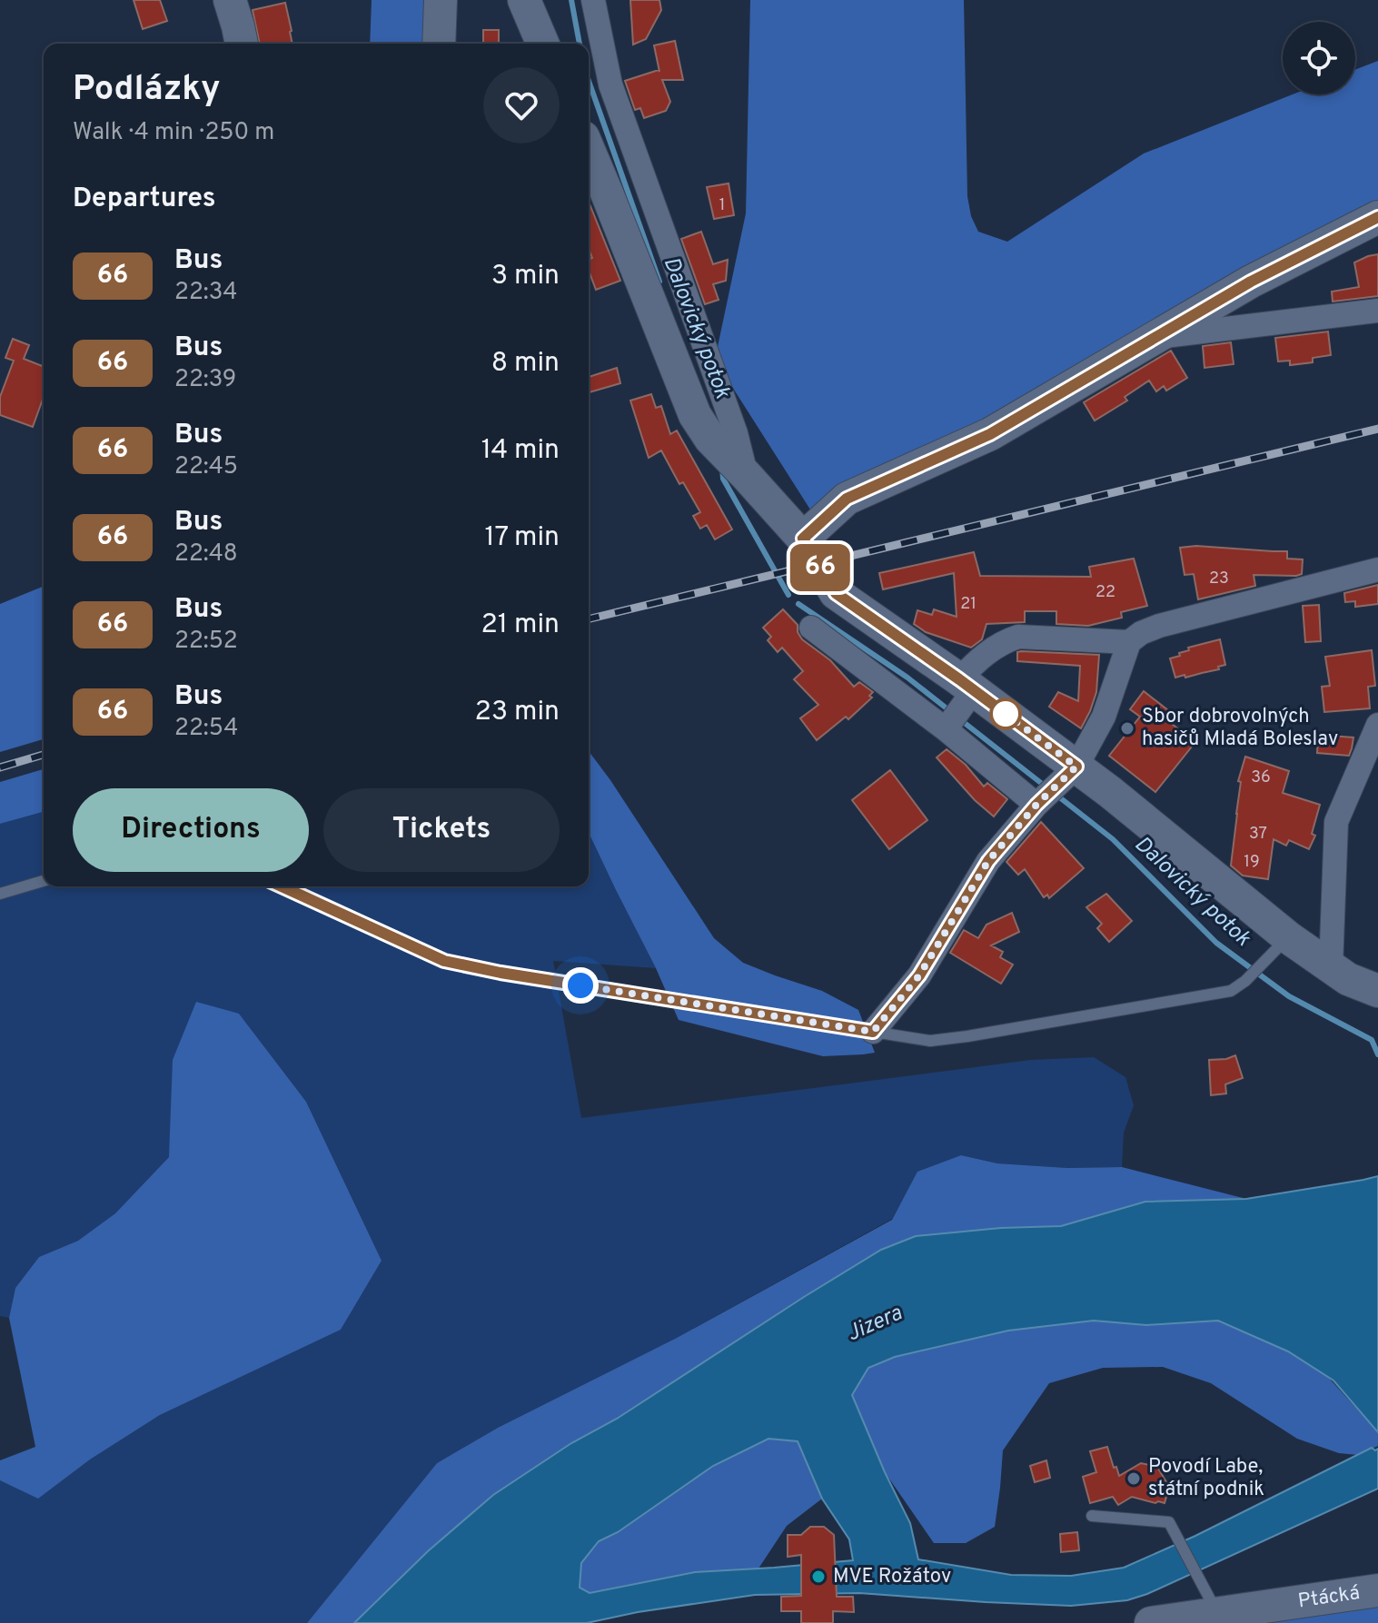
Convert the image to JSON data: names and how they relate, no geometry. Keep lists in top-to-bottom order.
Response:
{
  "streets": {
    "main road": ["Ptácká"]
  },
  "water": ["Dalovický potok", "Jizera"],
  "places": ["Sbor dobrovolných hasičů Mladá Boleslav", "Povodí Labe, státní podnik", "MVE Rožátov"],
  "lines": ["bus line 66"],
  "house_numbers": [
    "1",
    "23",
    "22",
    "21",
    "36",
    "37",
    "19"
  ],
  "page": {
    "on_map": "66",
    "heading": [
      ["Podlázky", "Walk · 4 min · 250 m"],
      "Departures"
    ],
    "list": [
      {
        "mark": "66",
        "name": "Bus",
        "note": "22:34",
        "value": "3 min"
      },
      {
        "mark": "66",
        "name": "Bus",
        "note": "22:39",
        "value": "8 min"
      },
      {
        "mark": "66",
        "name": "Bus",
        "note": "22:45",
        "value": "14 min"
      },
      {
        "mark": "66",
        "name": "Bus",
        "note": "22:48",
        "value": "17 min"
      },
      {
        "mark": "66",
        "name": "Bus",
        "note": "22:52",
        "value": "21 min"
      },
      {
        "mark": "66",
        "name": "Bus",
        "note": "22:54",
        "value": "23 min"
      }
    ],
    "buttons": ["Directions", "Tickets"]
  }
}
